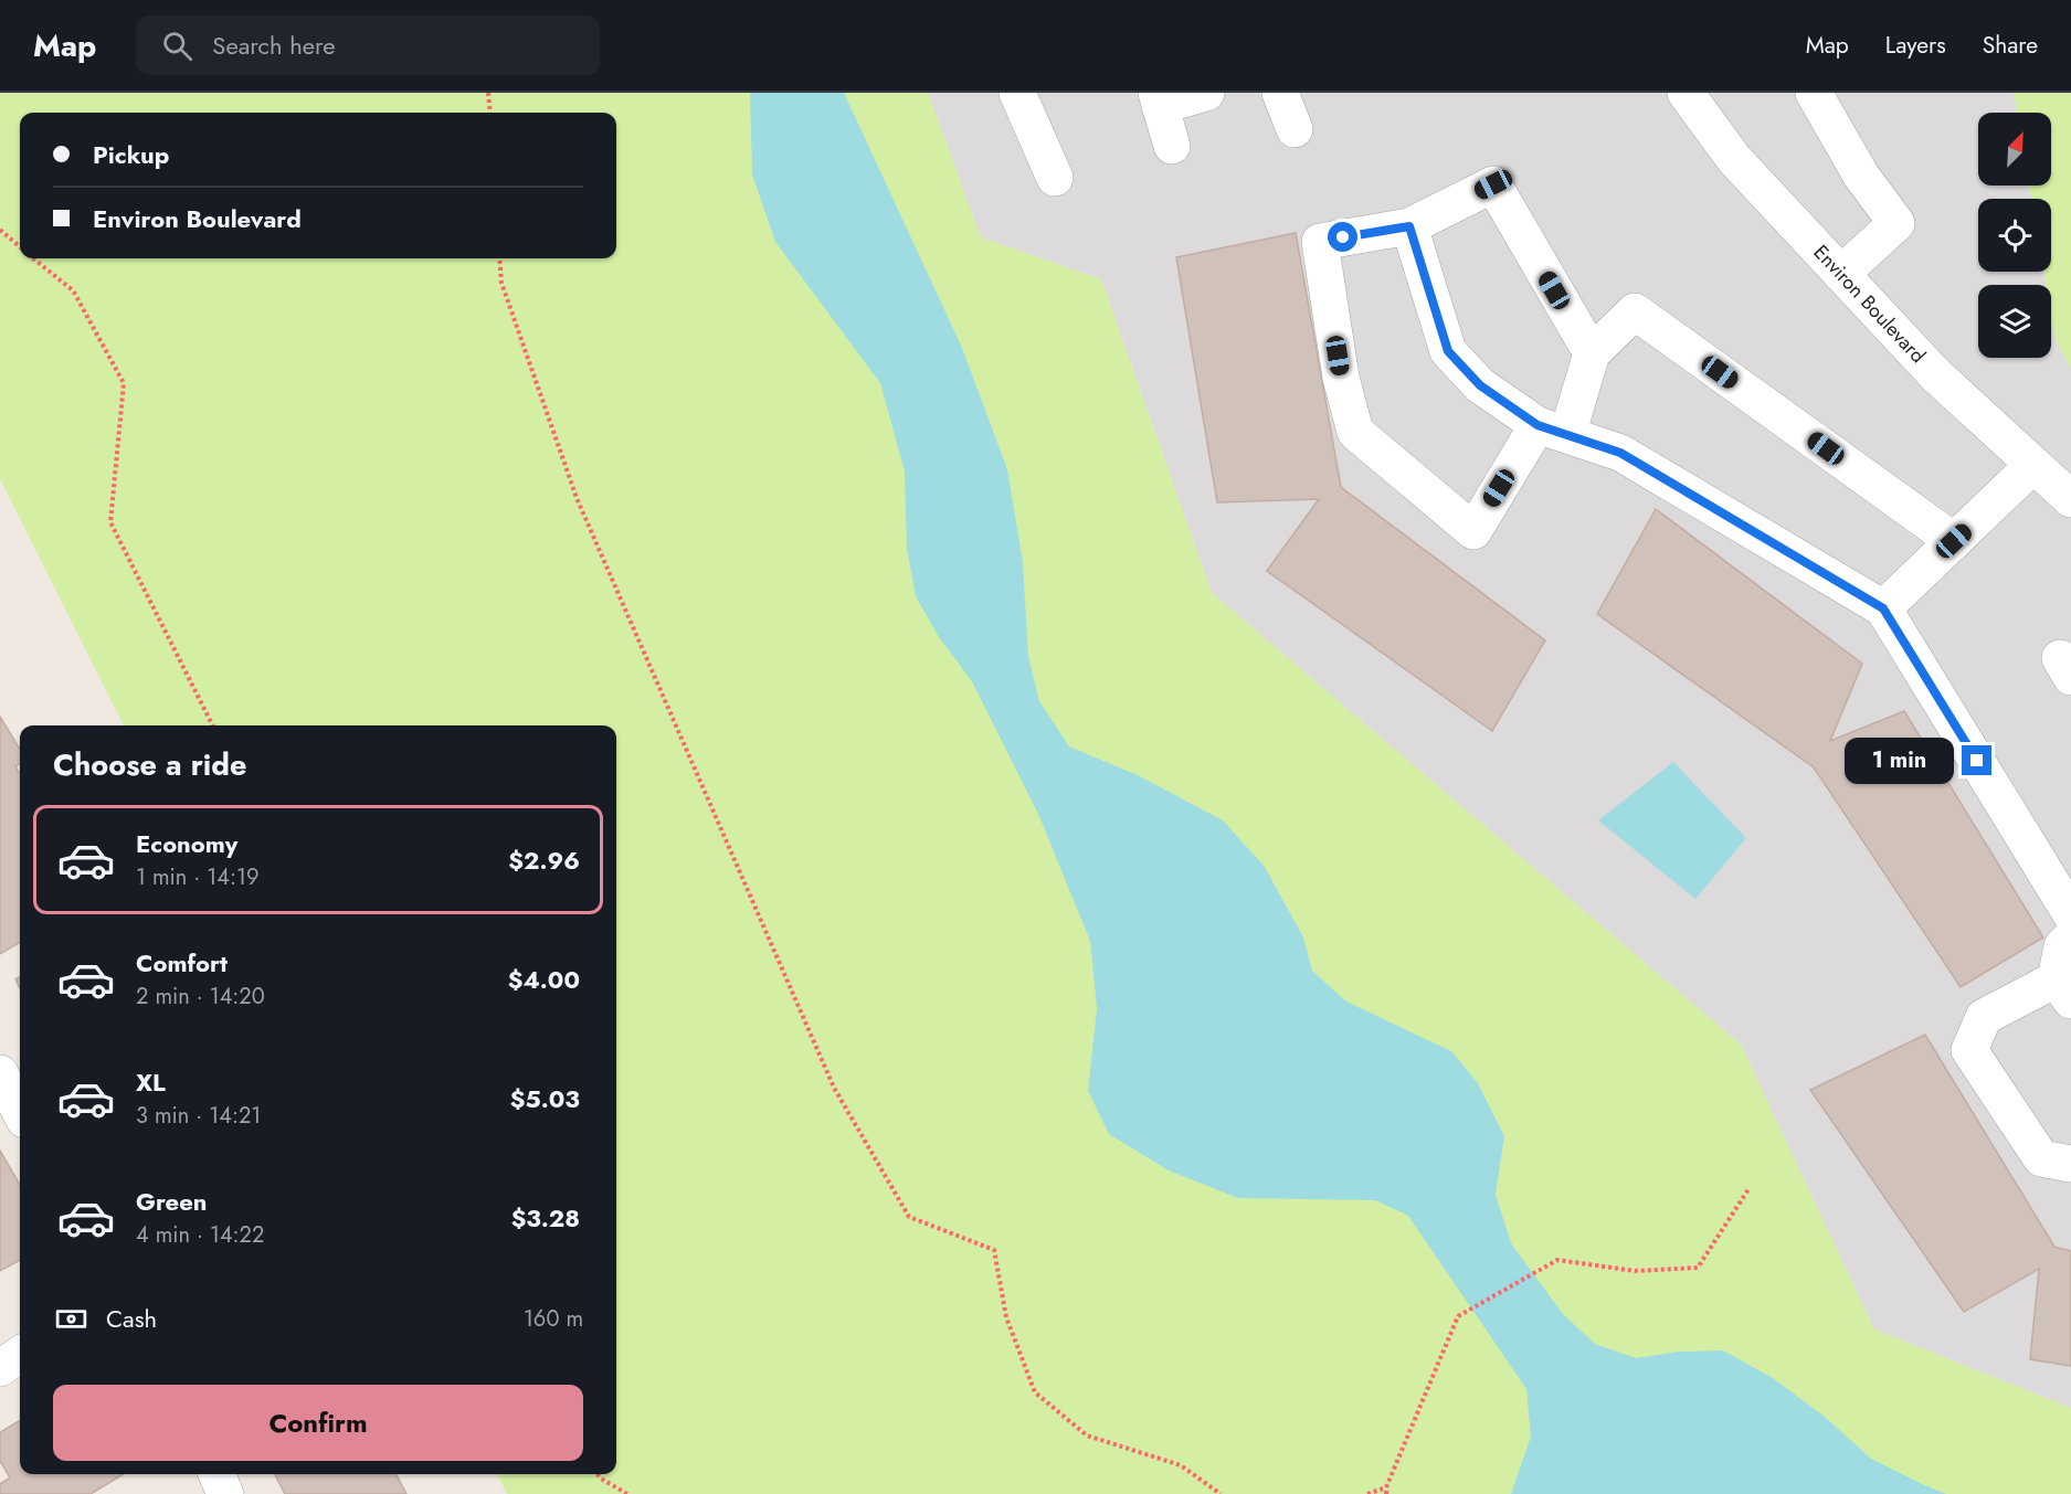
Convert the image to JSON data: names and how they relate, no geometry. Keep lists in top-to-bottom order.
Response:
{
  "streets": {
    "street": ["Environ Boulevard"]
  },
  "north": "top right",
  "page": {
    "header": "Map",
    "search": "Search here",
    "nav": ["Map", "Layers", "Share"],
    "banner": ["Pickup", "Environ Boulevard"],
    "heading": "Choose a ride",
    "bubble": "1 min",
    "list": [
      {
        "name": "Economy",
        "note": "1 min · 14:19",
        "value": "$2.96"
      },
      {
        "name": "Comfort",
        "note": "2 min · 14:20",
        "value": "$4.00"
      },
      {
        "name": "XL",
        "note": "3 min · 14:21",
        "value": "$5.03"
      },
      {
        "name": "Green",
        "note": "4 min · 14:22",
        "value": "$3.28"
      }
    ],
    "pay": ["Cash", "160 m"],
    "buttons": "Confirm"
  }
}
